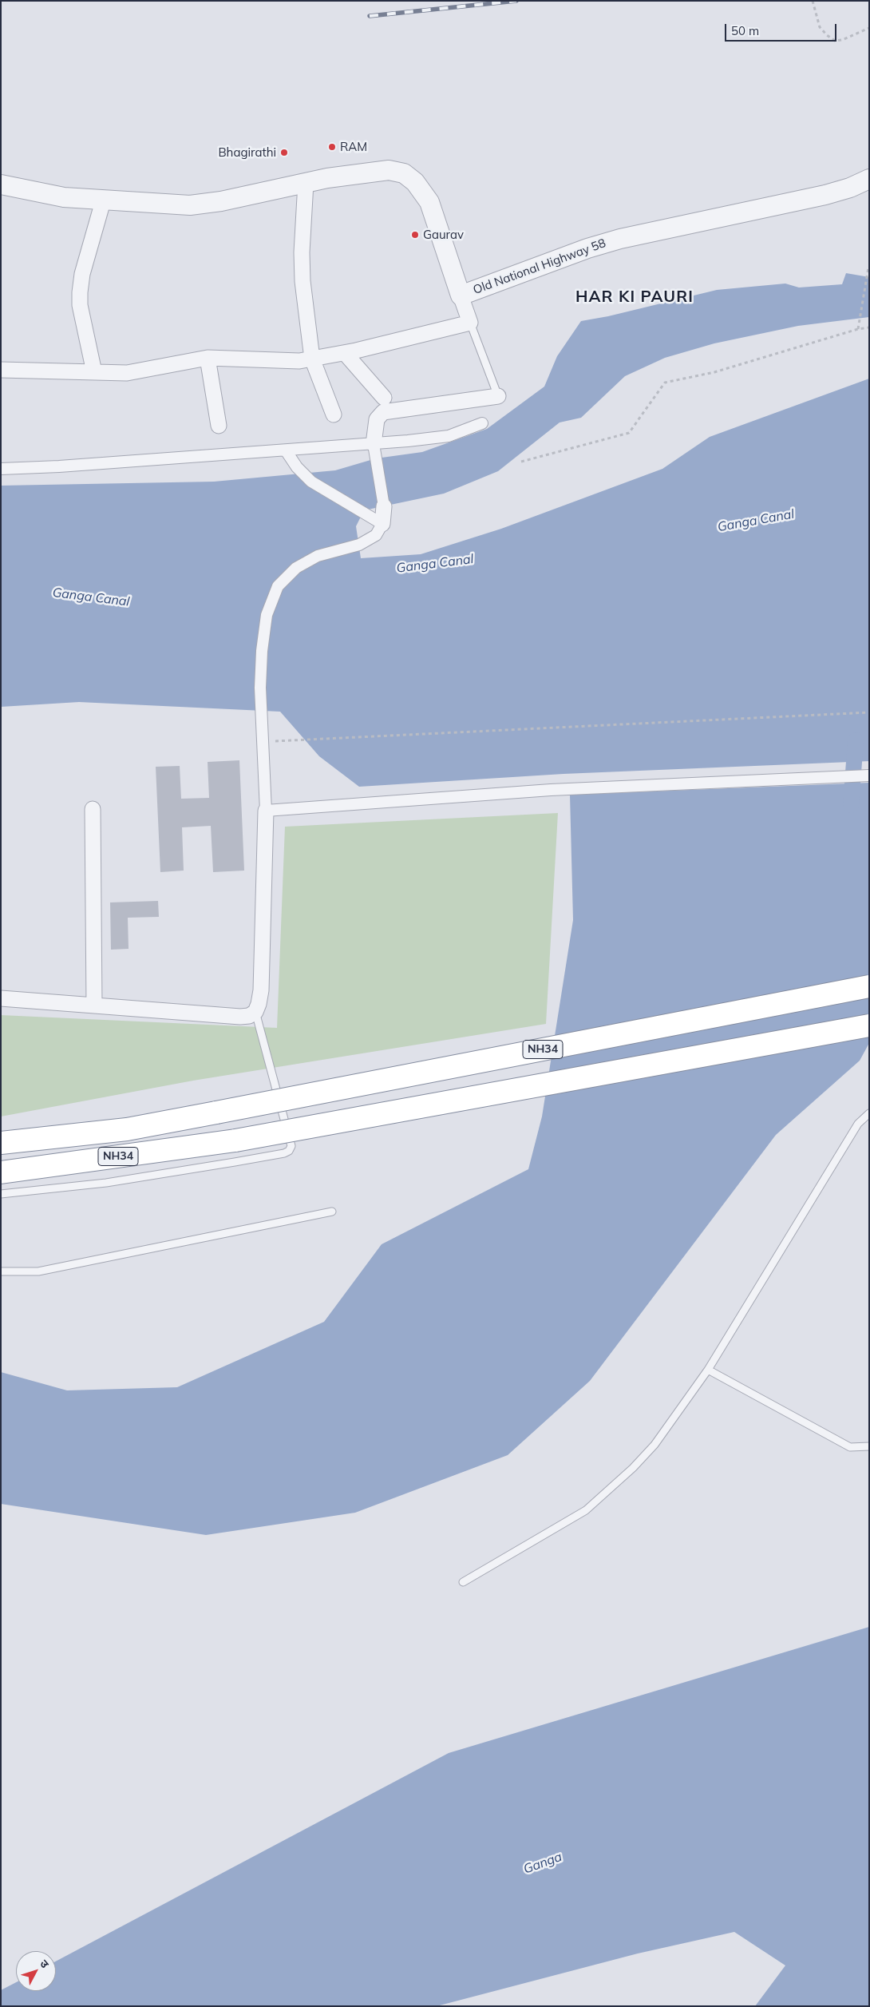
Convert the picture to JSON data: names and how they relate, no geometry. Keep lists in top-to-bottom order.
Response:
{
  "streets": {
    "highway": ["NH34"],
    "street": ["Old National Highway 58"]
  },
  "districts": ["HAR KI PAURI"],
  "water": ["Ganga Canal", "Ganga"],
  "places": ["RAM", "Bhagirathi", "Gaurav"],
  "scale_bar": "50 m",
  "north": "top right"
}
